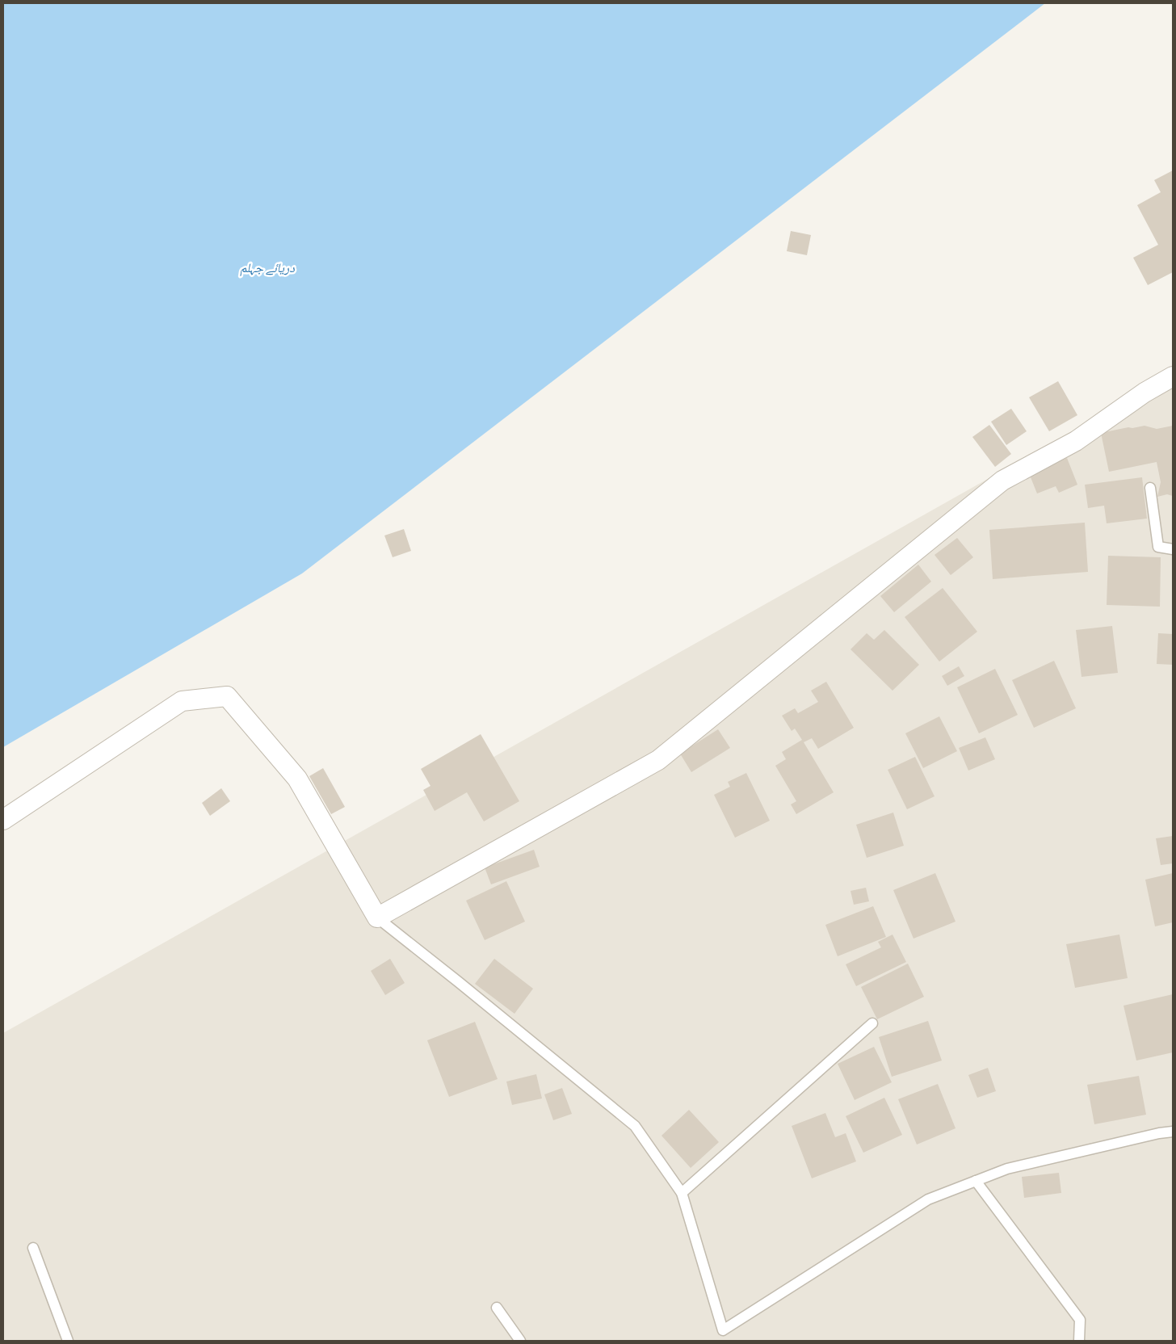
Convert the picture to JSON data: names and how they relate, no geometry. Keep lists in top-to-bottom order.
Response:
{
  "water": ["دریائے جہلم"]
}
